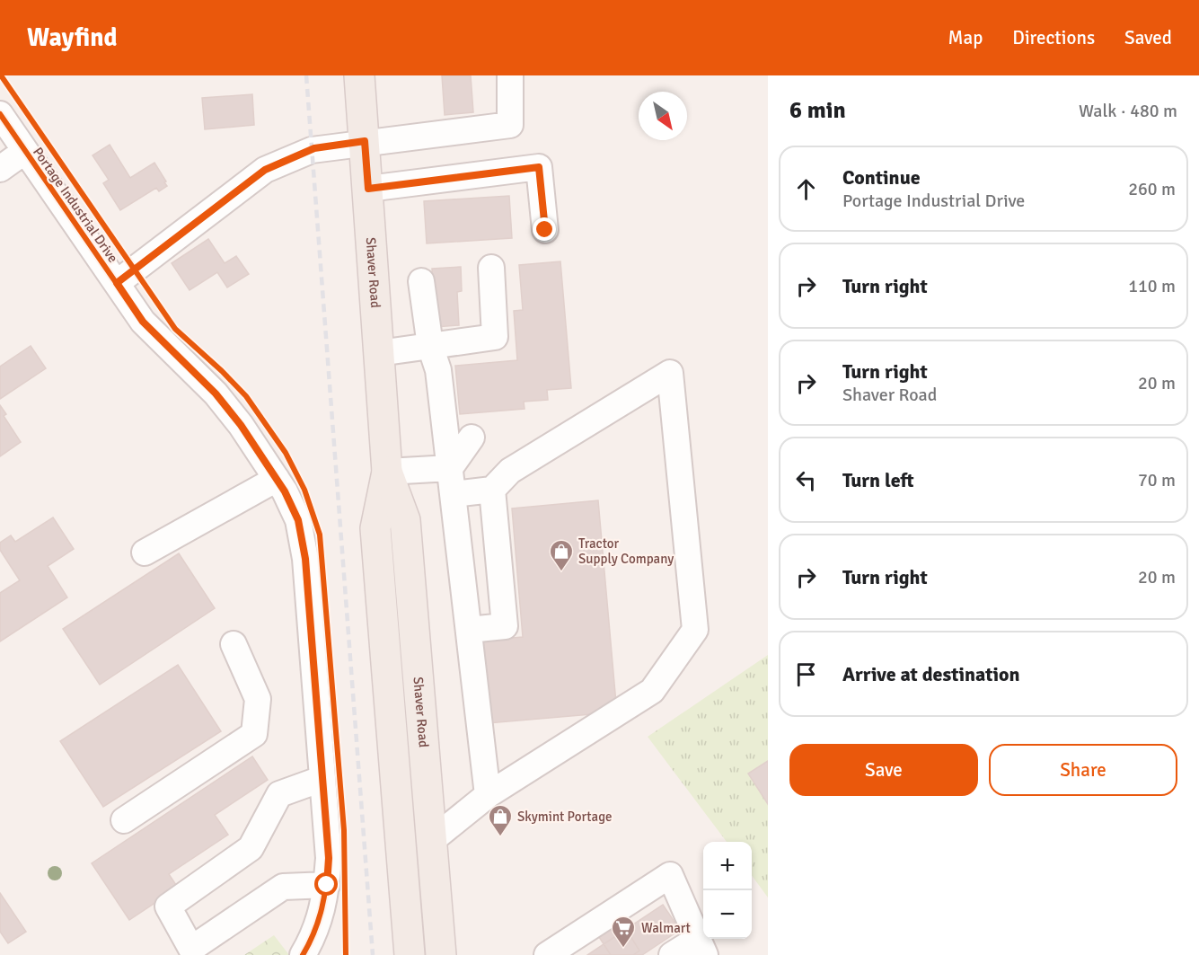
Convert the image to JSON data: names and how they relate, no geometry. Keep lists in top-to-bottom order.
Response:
{
  "streets": {
    "main road": ["Shaver Road"],
    "street": ["Portage Industrial Drive"]
  },
  "places": {
    "shop": ["Tractor Supply Company", "Skymint Portage"],
    "supermarket": ["Walmart"]
  },
  "north": "bottom right",
  "page": {
    "header": "Wayfind",
    "nav": ["Map", "Directions", "Saved"],
    "heading": ["6 min", "Walk · 480 m"],
    "list": [
      ["Continue", "Portage Industrial Drive", "260 m"],
      ["Turn right", "110 m"],
      ["Turn right", "Shaver Road", "20 m"],
      ["Turn left", "70 m"],
      ["Turn right", "20 m"],
      "Arrive at destination"
    ],
    "buttons": ["Save", "Share"],
    "map_buttons": ["+", "−"]
  }
}
